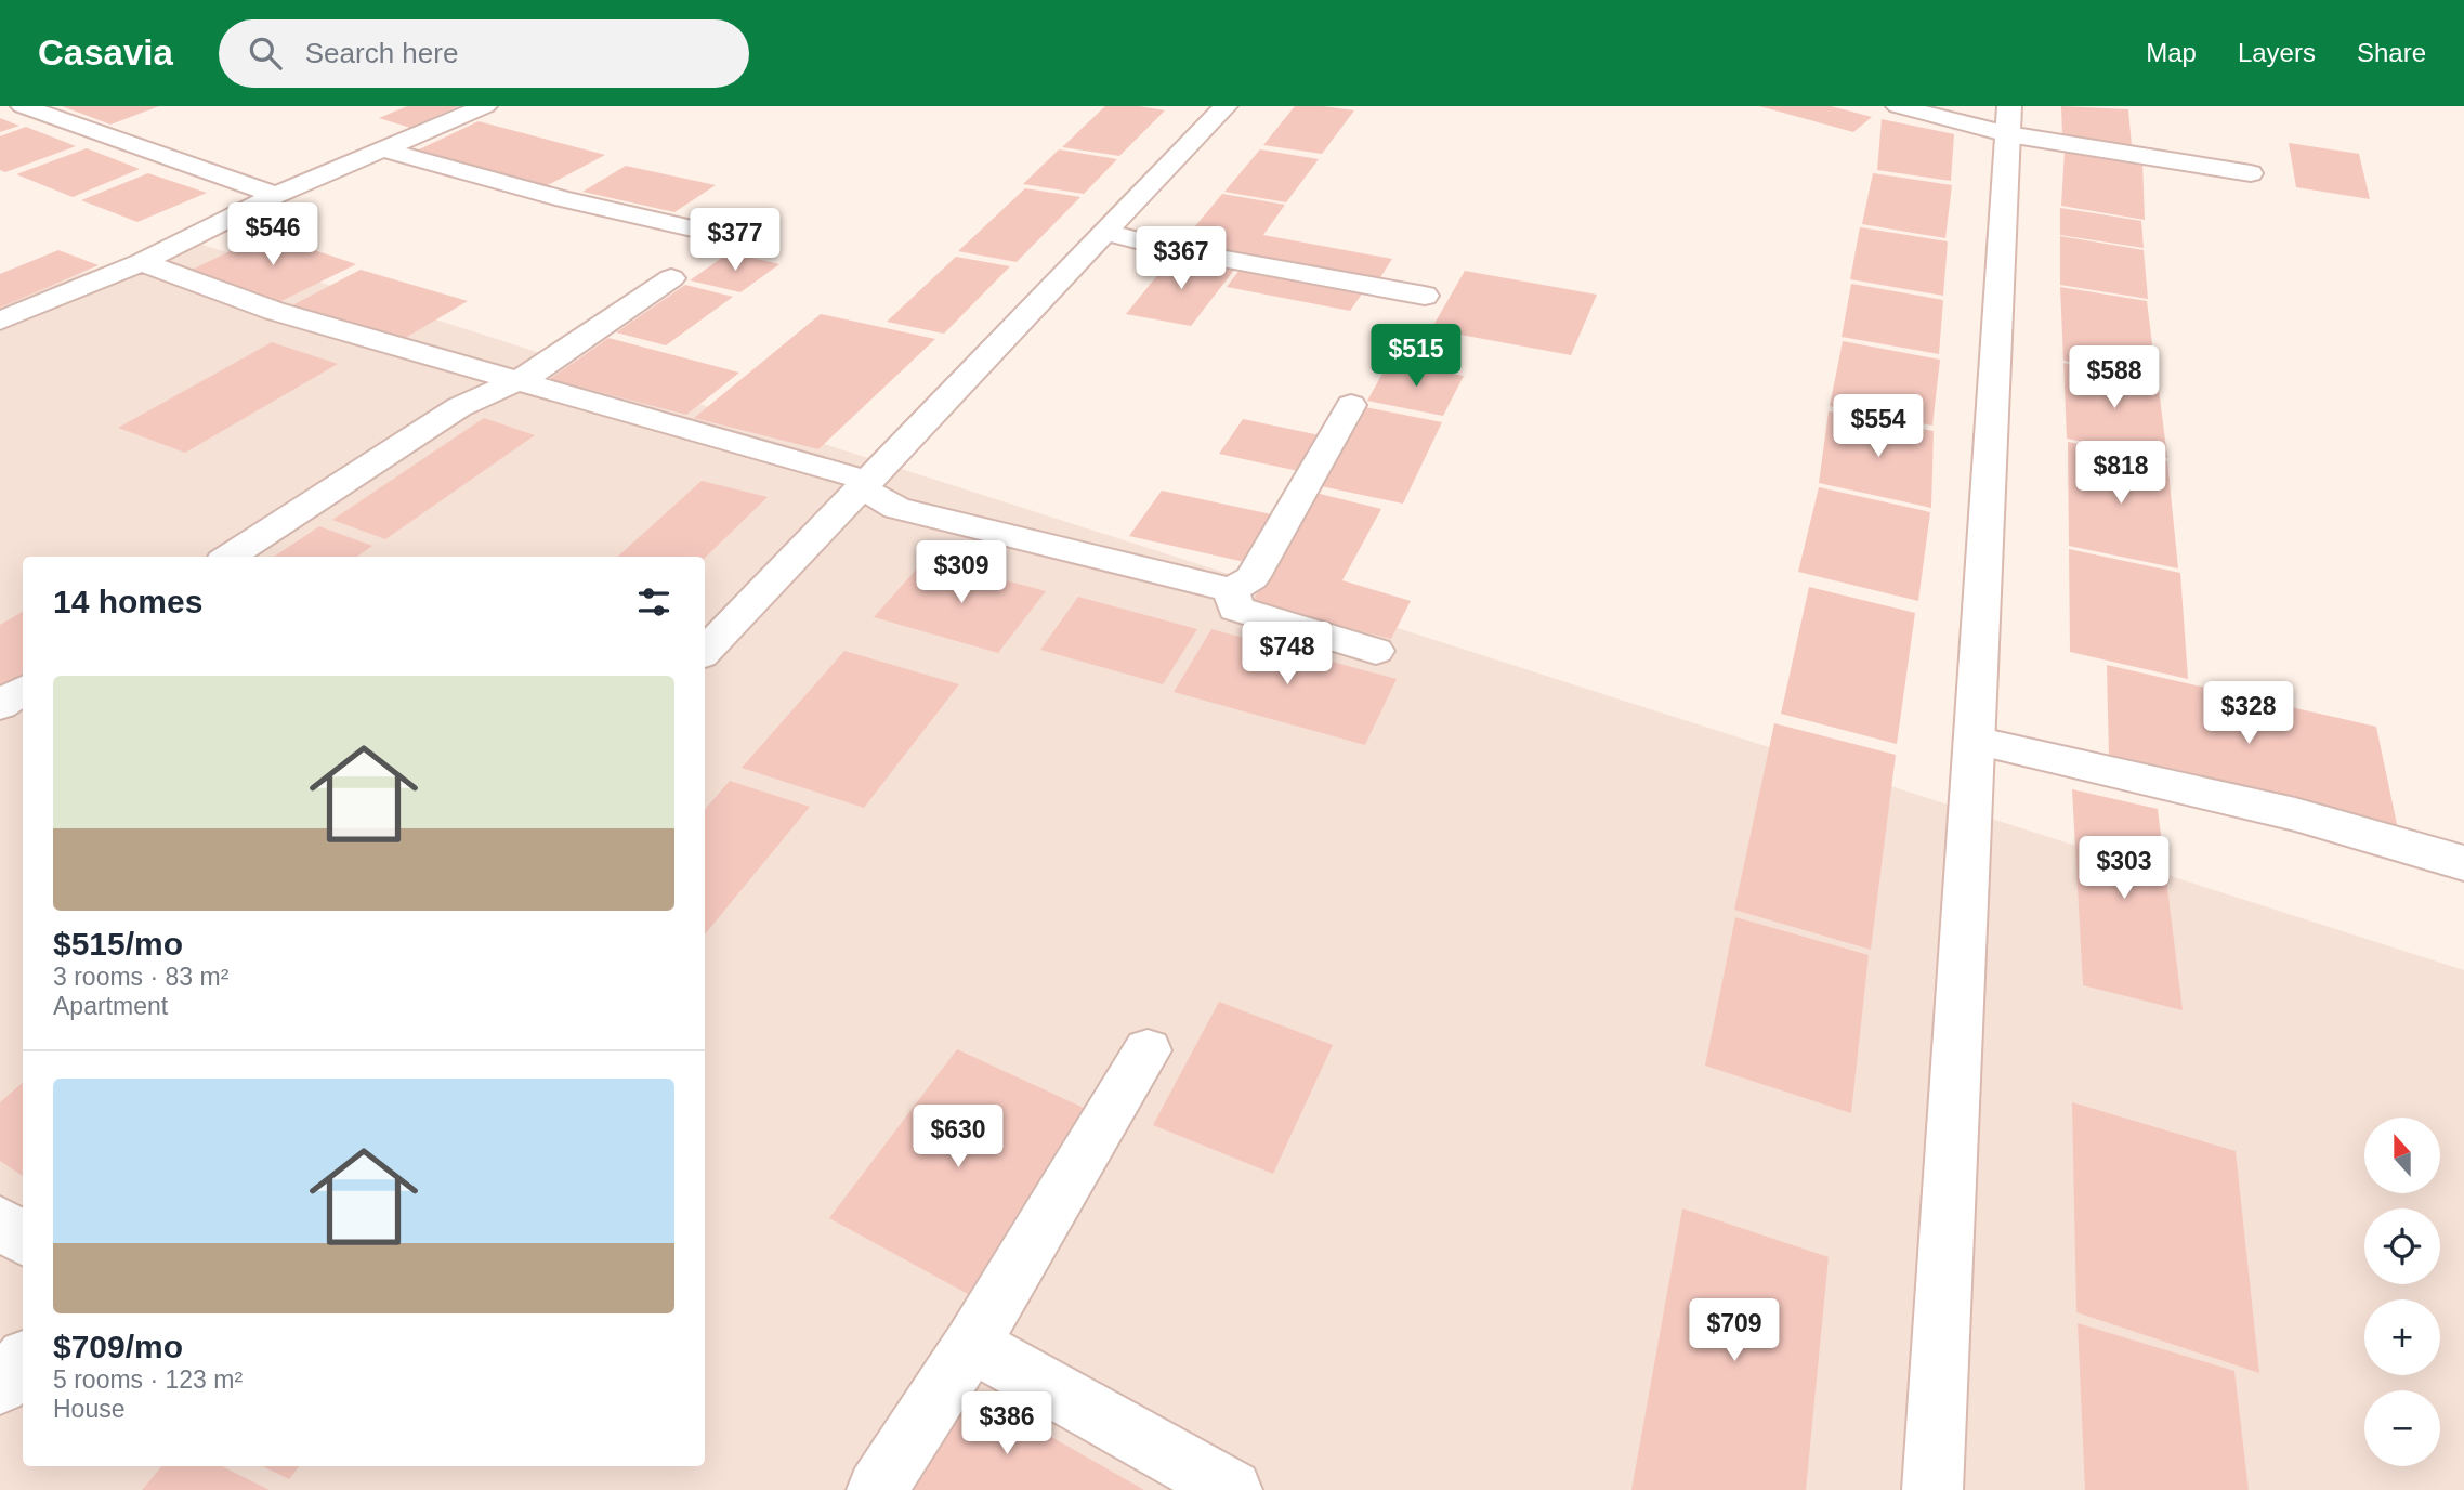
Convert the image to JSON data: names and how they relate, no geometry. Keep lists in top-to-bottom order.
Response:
{
  "north": "top",
  "page": {
    "header": "Casavia",
    "search": "Search here",
    "nav": ["Map", "Layers", "Share"],
    "price": [
      "$546",
      "$377",
      "$367",
      "$515",
      "$588",
      "$554",
      "$818",
      "$309",
      "$748",
      "$328",
      "$303",
      "$630",
      "$709",
      "$386"
    ],
    "heading": "14 homes",
    "list": [
      {
        "name": "$515/mo",
        "note": "3 rooms · 83 m² · Apartment"
      },
      {
        "name": "$709/mo",
        "note": "5 rooms · 123 m² · House"
      }
    ],
    "map_buttons": ["+", "−"]
  }
}
